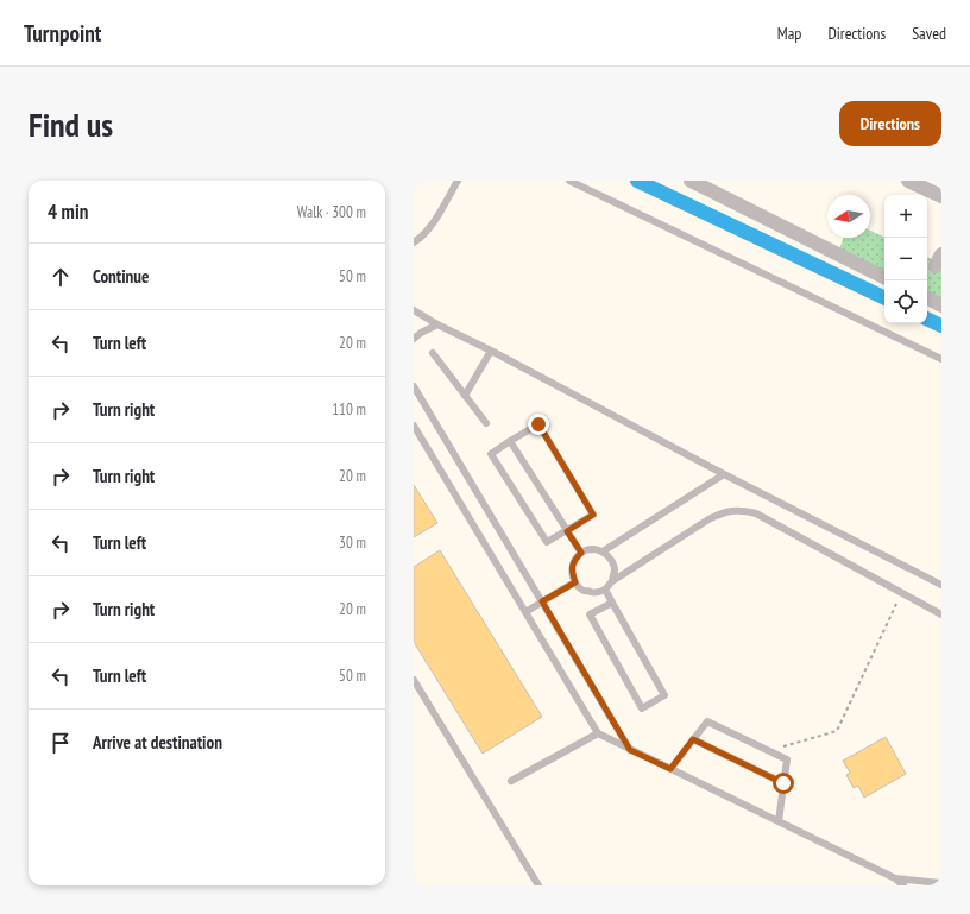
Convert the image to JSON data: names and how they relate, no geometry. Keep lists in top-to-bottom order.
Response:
{
  "north": "left",
  "page": {
    "header": "Turnpoint",
    "nav": ["Map", "Directions", "Saved"],
    "buttons": "Directions",
    "title": "Find us",
    "heading": ["4 min", "Walk · 300 m"],
    "map_buttons": ["+", "−"],
    "list": [
      ["Continue", "50 m"],
      ["Turn left", "20 m"],
      ["Turn right", "110 m"],
      ["Turn right", "20 m"],
      ["Turn left", "30 m"],
      ["Turn right", "20 m"],
      ["Turn left", "50 m"],
      "Arrive at destination"
    ]
  }
}
